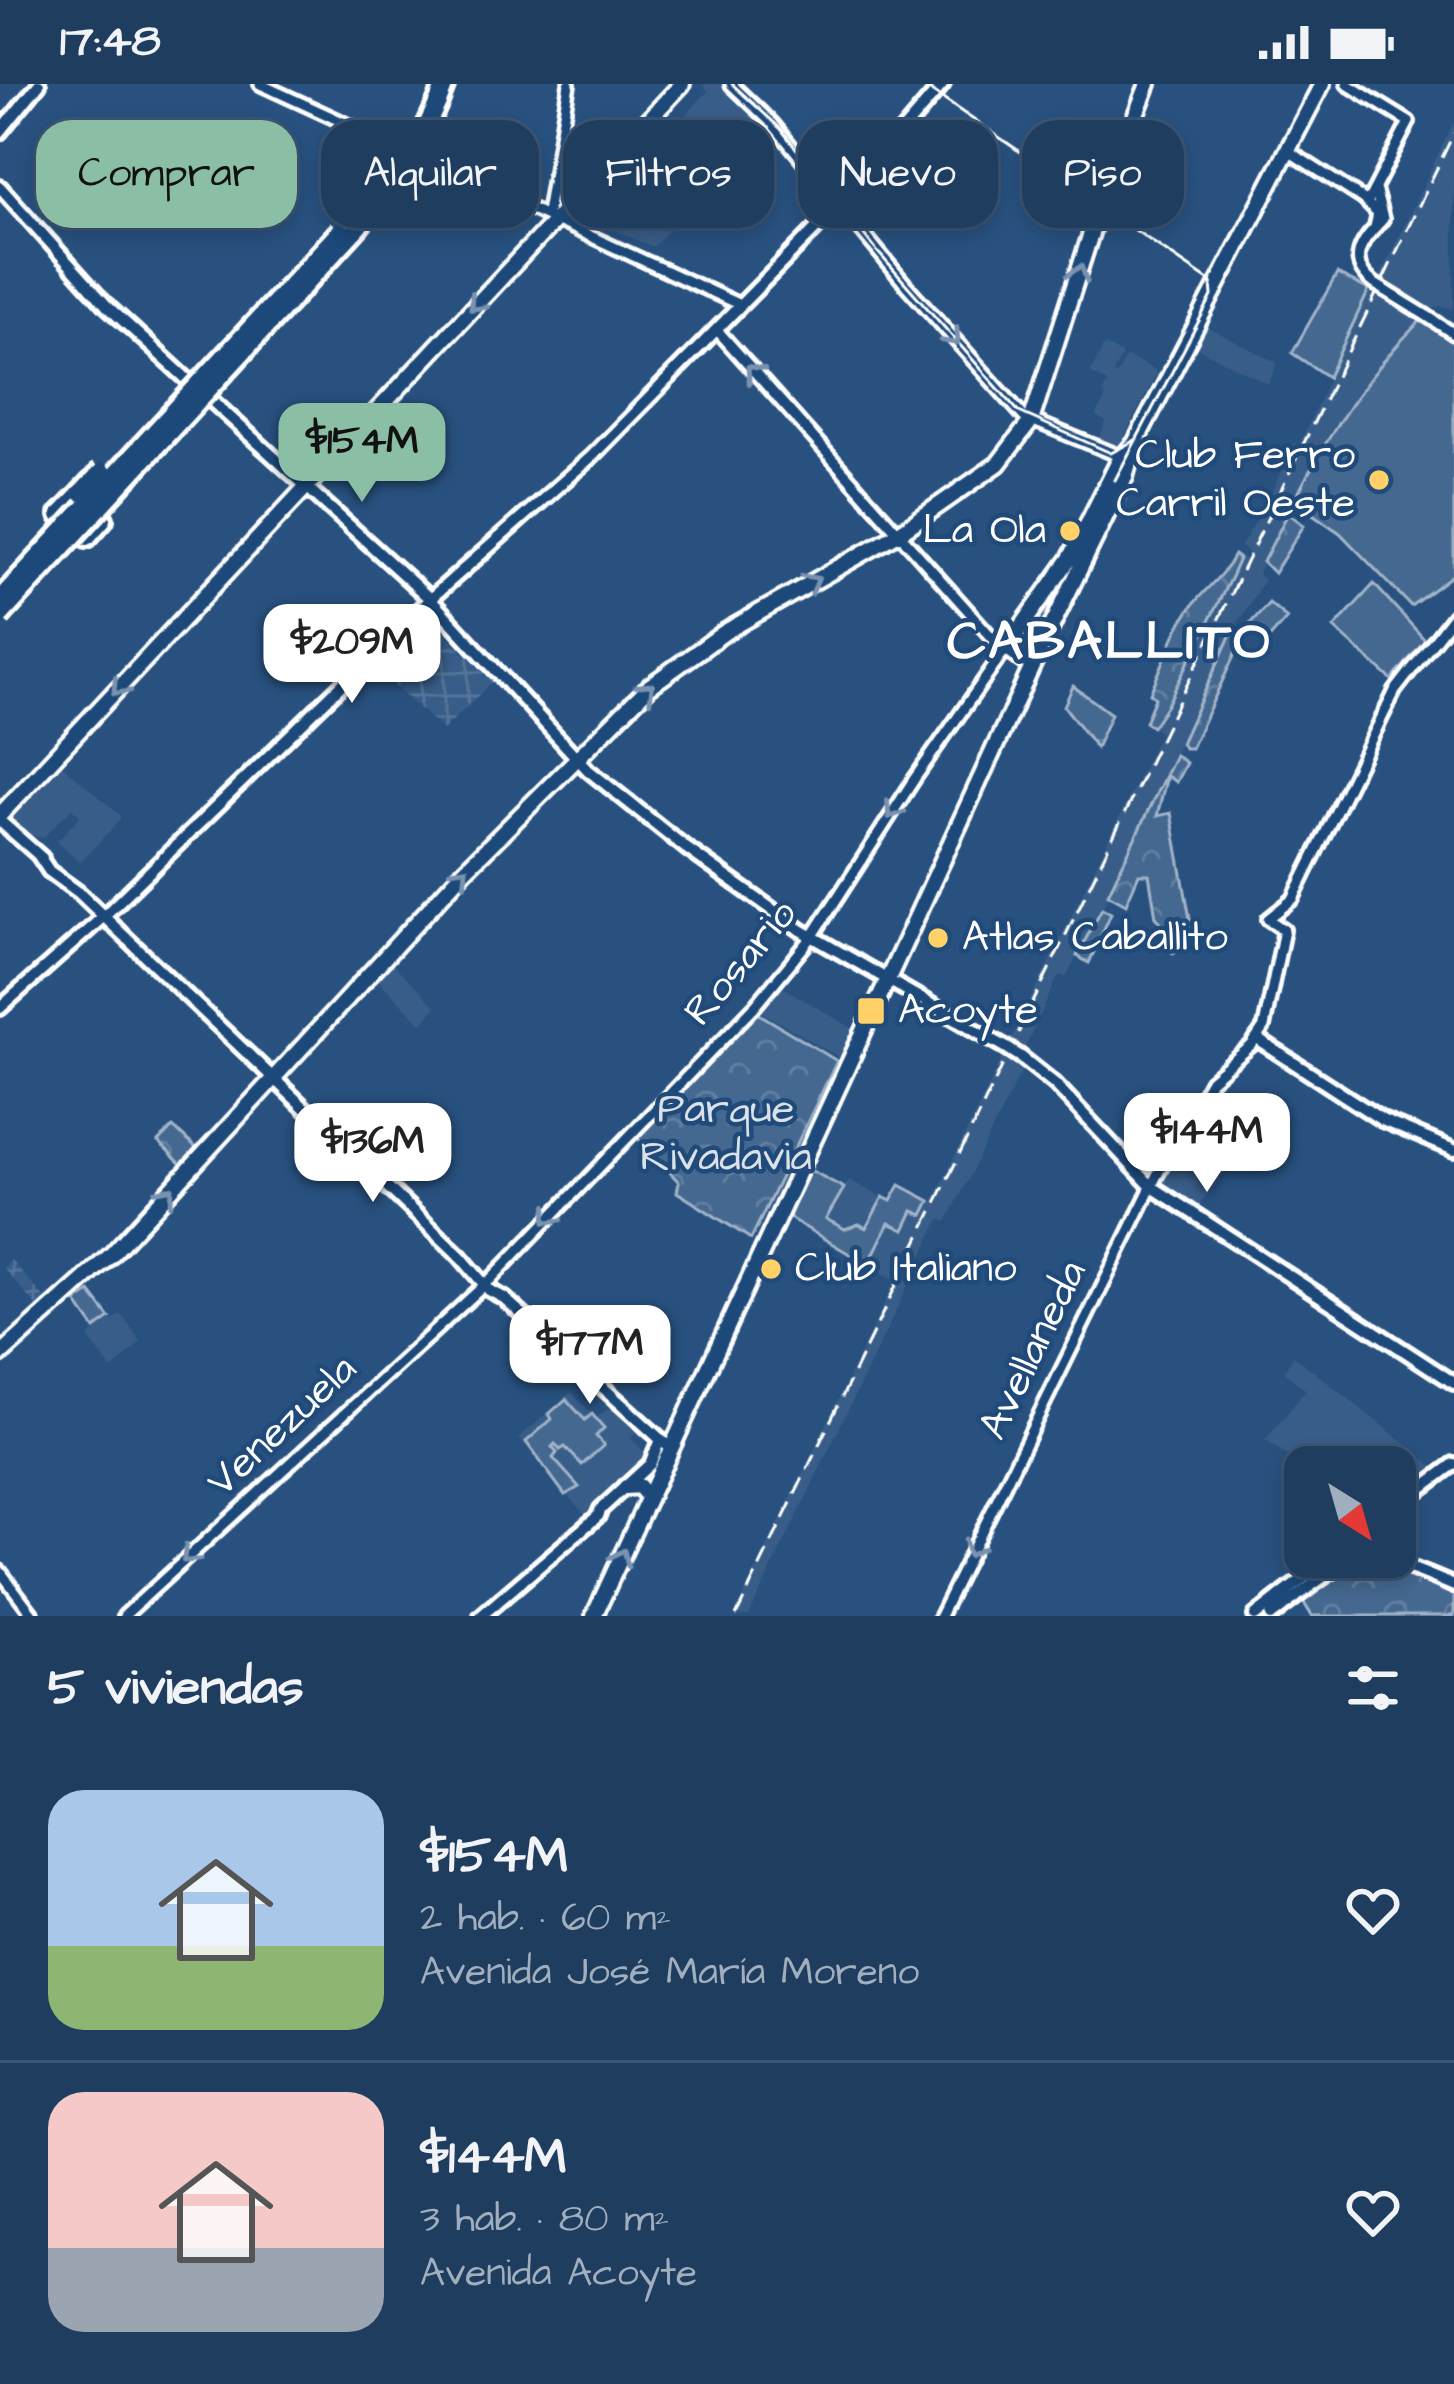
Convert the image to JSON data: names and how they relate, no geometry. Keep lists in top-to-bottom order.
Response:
{
  "streets": {
    "street": ["Rosario", "Avellaneda", "Venezuela"]
  },
  "crossings": [
    ["Rosario", "Venezuela"]
  ],
  "one_way": ["Rosario", "Avellaneda", "Venezuela"],
  "districts": ["CABALLITO"],
  "parks": ["Parque Rivadavia"],
  "places": {
    "other": [
      "Club Ferro Carril Oeste",
      "La Ola",
      "Atlas Caballito",
      "Club Italiano"
    ],
    "transit": ["Acoyte"]
  },
  "north": "bottom right",
  "page": {
    "status": "17:48",
    "chip": [
      "Comprar",
      "Alquilar",
      "Filtros",
      "Nuevo",
      "Piso"
    ],
    "price": [
      "$154M",
      "$209M",
      "$144M",
      "$136M",
      "$177M"
    ],
    "heading": "5 viviendas",
    "list": [
      {
        "name": "$154M",
        "note": "2 hab. · 60 m² · Avenida José María Moreno"
      },
      {
        "name": "$144M",
        "note": "3 hab. · 80 m² · Avenida Acoyte"
      }
    ]
  }
}
